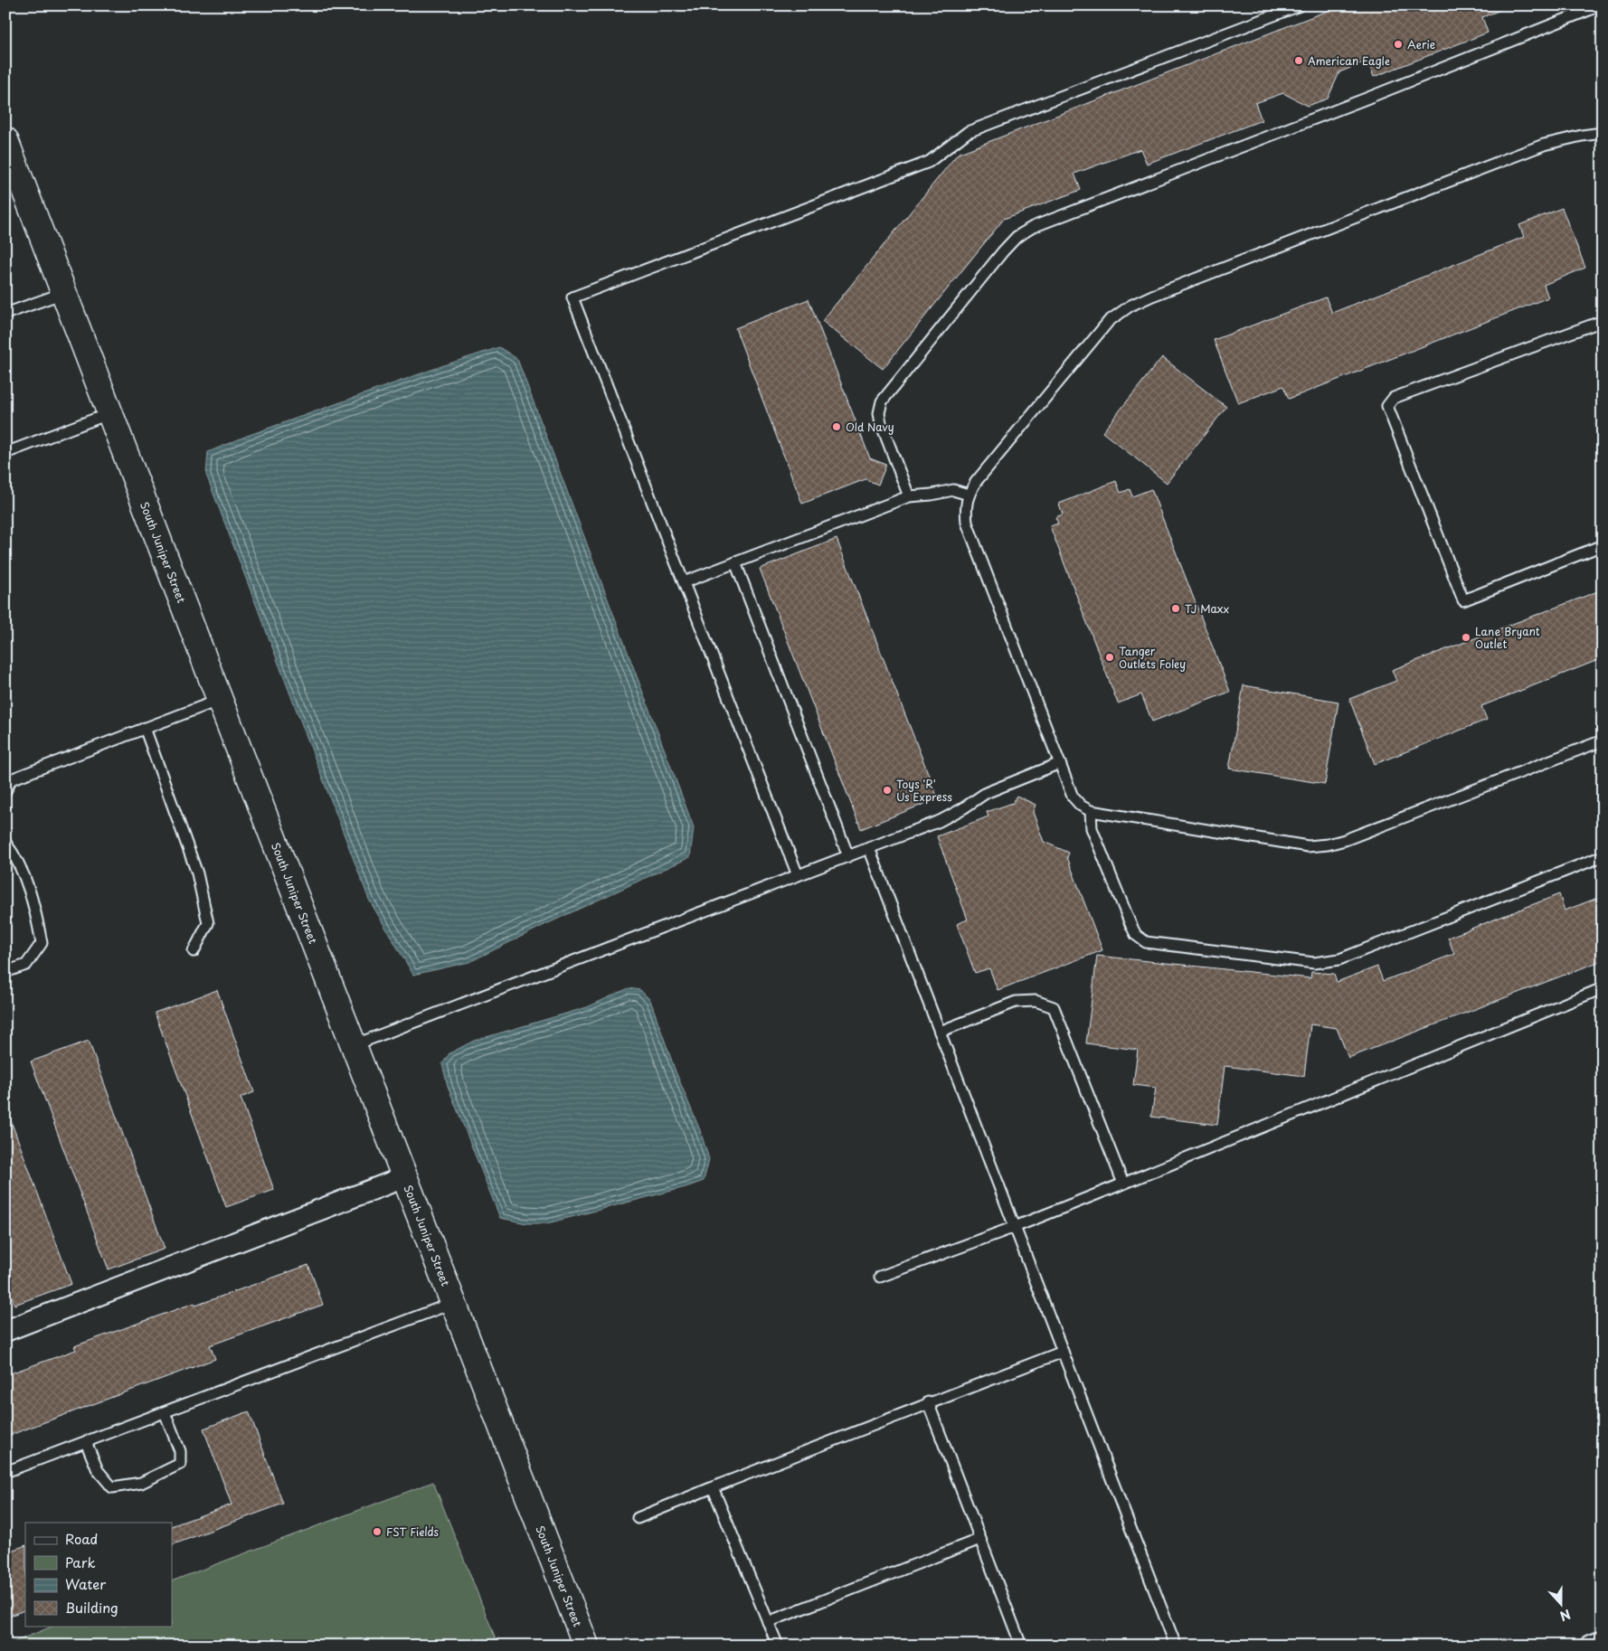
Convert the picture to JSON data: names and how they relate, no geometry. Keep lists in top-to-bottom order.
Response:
{
  "streets": {
    "street": ["South Juniper Street"]
  },
  "places": [
    "Aerie",
    "American Eagle",
    "Old Navy",
    "TJ Maxx",
    "Lane Bryant Outlet",
    "Tanger Outlets Foley",
    "Toys 'R' Us Express",
    "FST Fields"
  ],
  "legend": [
    "Road",
    "Park",
    "Water",
    "Building"
  ],
  "north": "bottom"
}
